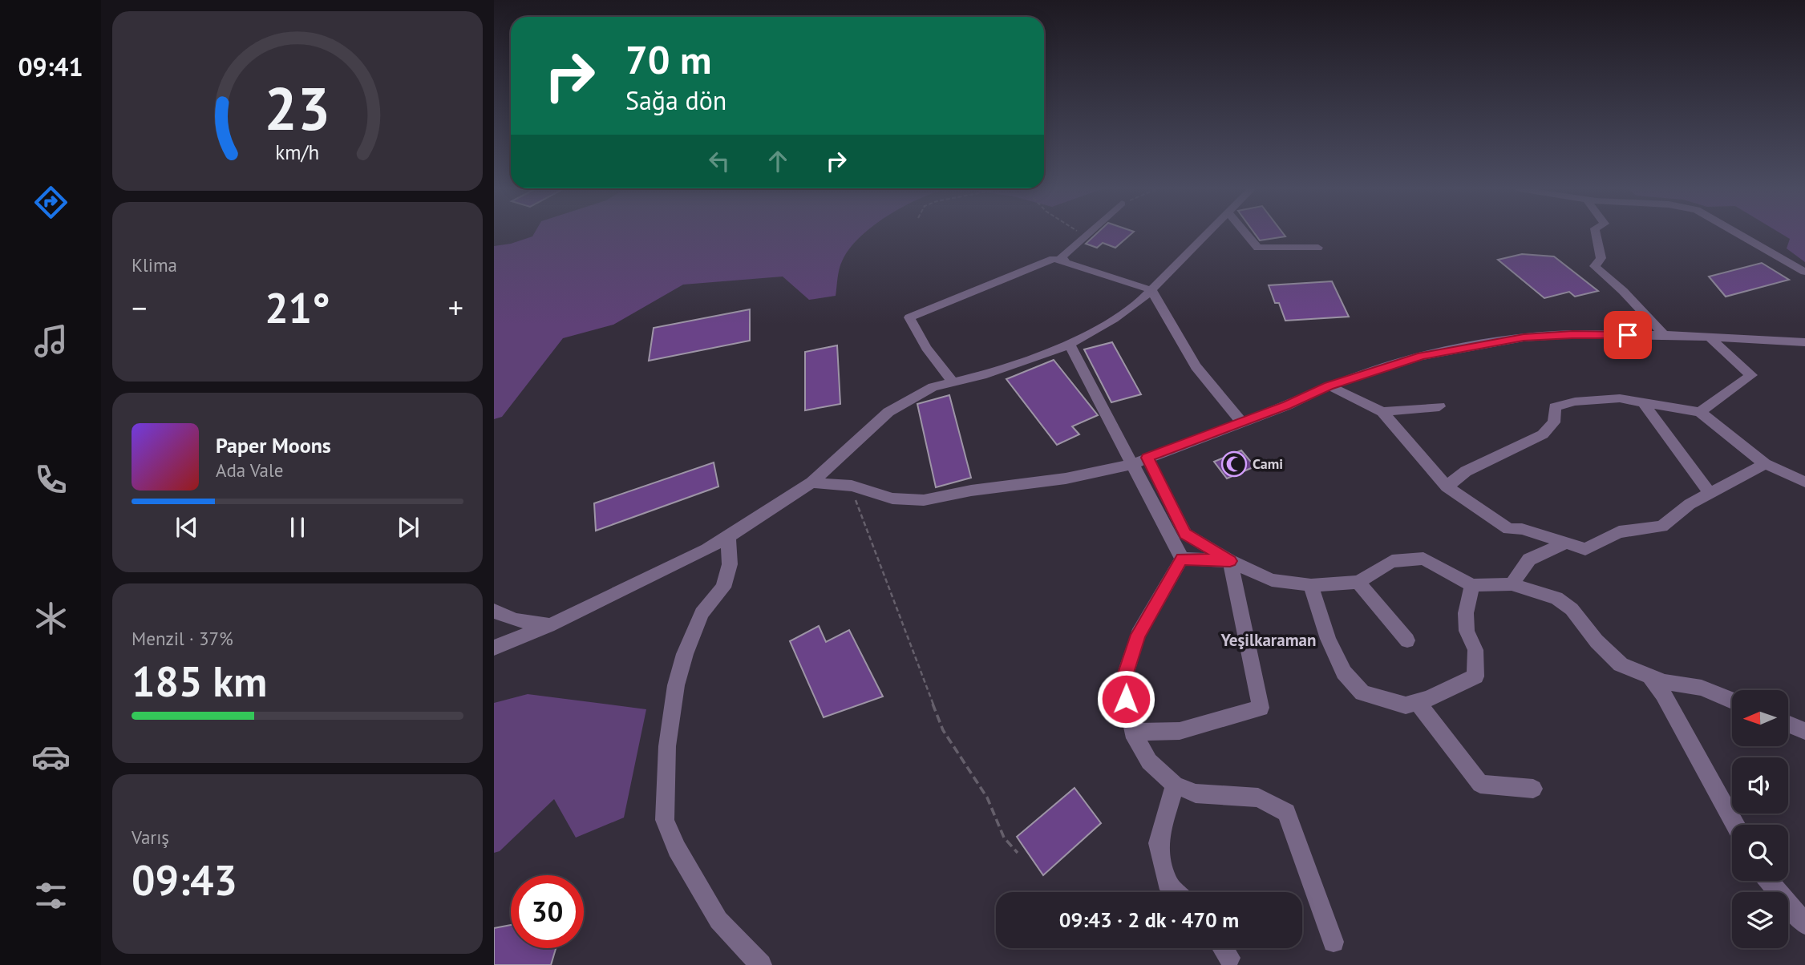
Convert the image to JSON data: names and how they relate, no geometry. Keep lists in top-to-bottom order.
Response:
{
  "districts": ["Yeşilkaraman"],
  "places": {
    "mosque": ["Cami"]
  },
  "north": "left",
  "page": {
    "tabs": "09:41",
    "turn": ["70 m", "Sağa dön"],
    "tile": [
      "Klima",
      ["Menzil · 37%", "185 km"],
      ["Varış", "09:43"]
    ],
    "heat": ["−", "21°", "+"],
    "song": ["Paper Moons", "Ada Vale"],
    "limit": "30",
    "trip": "09:43 · 2 dk · 470 m",
    "gauge": ["23", "km/h"]
  }
}
